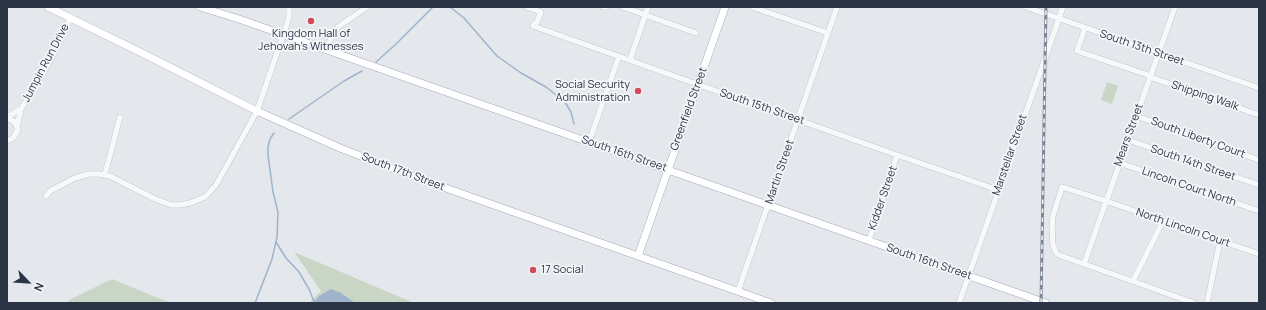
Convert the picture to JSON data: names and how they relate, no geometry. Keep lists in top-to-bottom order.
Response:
{
  "streets": {
    "main road": ["Greenfield Street", "South 16th Street", "South 17th Street"],
    "street": [
      "South 13th Street",
      "Jumpin Run Drive",
      "Shipping Walk",
      "South 15th Street",
      "Mears Street",
      "South Liberty Court",
      "Marstellar Street",
      "South 14th Street",
      "Martin Street",
      "Lincoln Court North",
      "Kidder Street",
      "North Lincoln Court"
    ]
  },
  "crossings": [
    ["South 13th Street", "Shipping Walk"],
    ["South 13th Street", "Mears Street"],
    ["South 13th Street", "Marstellar Street"],
    ["Jumpin Run Drive", "South 17th Street"],
    ["Shipping Walk", "Mears Street"],
    ["South 15th Street", "Greenfield Street"],
    ["South 15th Street", "Marstellar Street"],
    ["South 15th Street", "Martin Street"],
    ["South 15th Street", "Kidder Street"],
    ["Greenfield Street", "South 16th Street"],
    ["Greenfield Street", "South 17th Street"],
    ["Mears Street", "South Liberty Court"],
    ["Mears Street", "South 14th Street"],
    ["Mears Street", "Lincoln Court North"],
    ["Mears Street", "North Lincoln Court"],
    ["South 16th Street", "Marstellar Street"],
    ["South 16th Street", "Martin Street"],
    ["South 16th Street", "Kidder Street"],
    ["South 17th Street", "Martin Street"]
  ],
  "places": ["Kingdom Hall of Jehovah’s Witnesses", "Social Security Administration", "17 Social"],
  "north": "bottom right"
}
